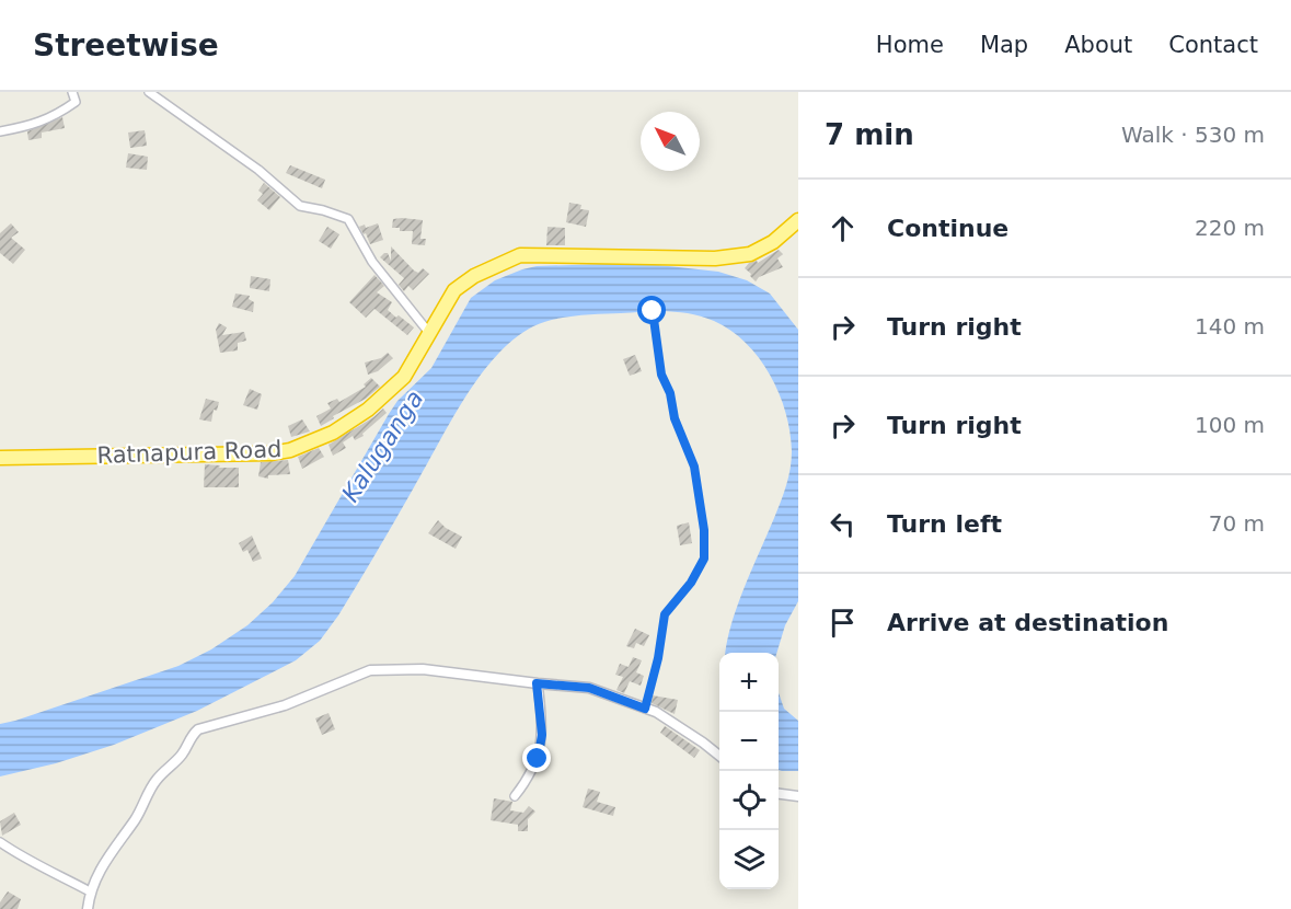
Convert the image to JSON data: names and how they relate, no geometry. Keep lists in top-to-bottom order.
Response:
{
  "streets": {
    "highway": ["Ratnapura Road"]
  },
  "water": ["Kaluganga"],
  "north": "top left",
  "page": {
    "header": "Streetwise",
    "nav": [
      "Home",
      "Map",
      "About",
      "Contact"
    ],
    "heading": ["7 min", "Walk · 530 m"],
    "list": [
      ["Continue", "220 m"],
      ["Turn right", "140 m"],
      ["Turn right", "100 m"],
      ["Turn left", "70 m"],
      "Arrive at destination"
    ],
    "map_buttons": ["+", "−"]
  }
}
